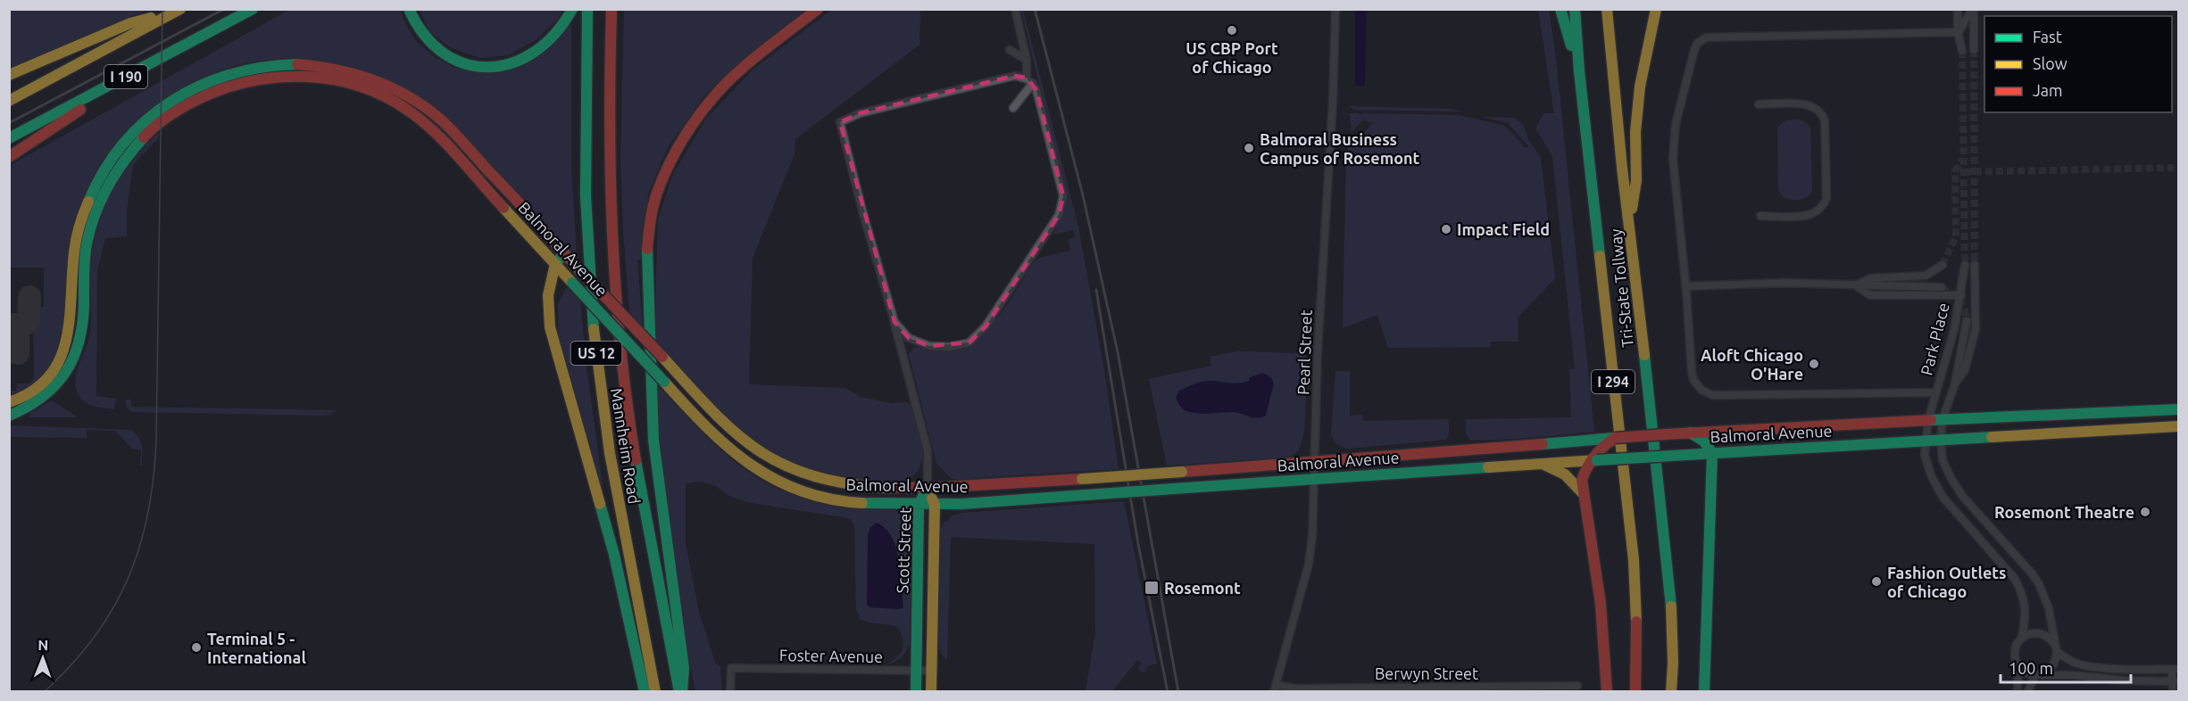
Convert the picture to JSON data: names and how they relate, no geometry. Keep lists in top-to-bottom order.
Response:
{
  "streets": {
    "main road": [
      "I 190",
      "Balmoral Avenue",
      "Tri-State Tollway",
      "US 12",
      "I 294",
      "Mannheim Road",
      "Scott Street"
    ],
    "street": [
      "Park Place",
      "Pearl Street",
      "Foster Avenue",
      "Berwyn Street"
    ]
  },
  "crossings": [
    ["Balmoral Avenue", "Park Place"],
    ["Balmoral Avenue", "Pearl Street"],
    ["Balmoral Avenue", "Scott Street"],
    ["Pearl Street", "Berwyn Street"],
    ["Scott Street", "Foster Avenue"]
  ],
  "places": {
    "other": [
      "US CBP Port of Chicago",
      "Balmoral Business Campus of Rosemont",
      "Impact Field",
      "Aloft Chicago O'Hare",
      "Rosemont Theatre",
      "Fashion Outlets of Chicago",
      "Terminal 5 - International"
    ],
    "transit": ["Rosemont"]
  },
  "legend": ["Fast", "Slow", "Jam"],
  "scale_bar": "100 m",
  "north": "top"
}
